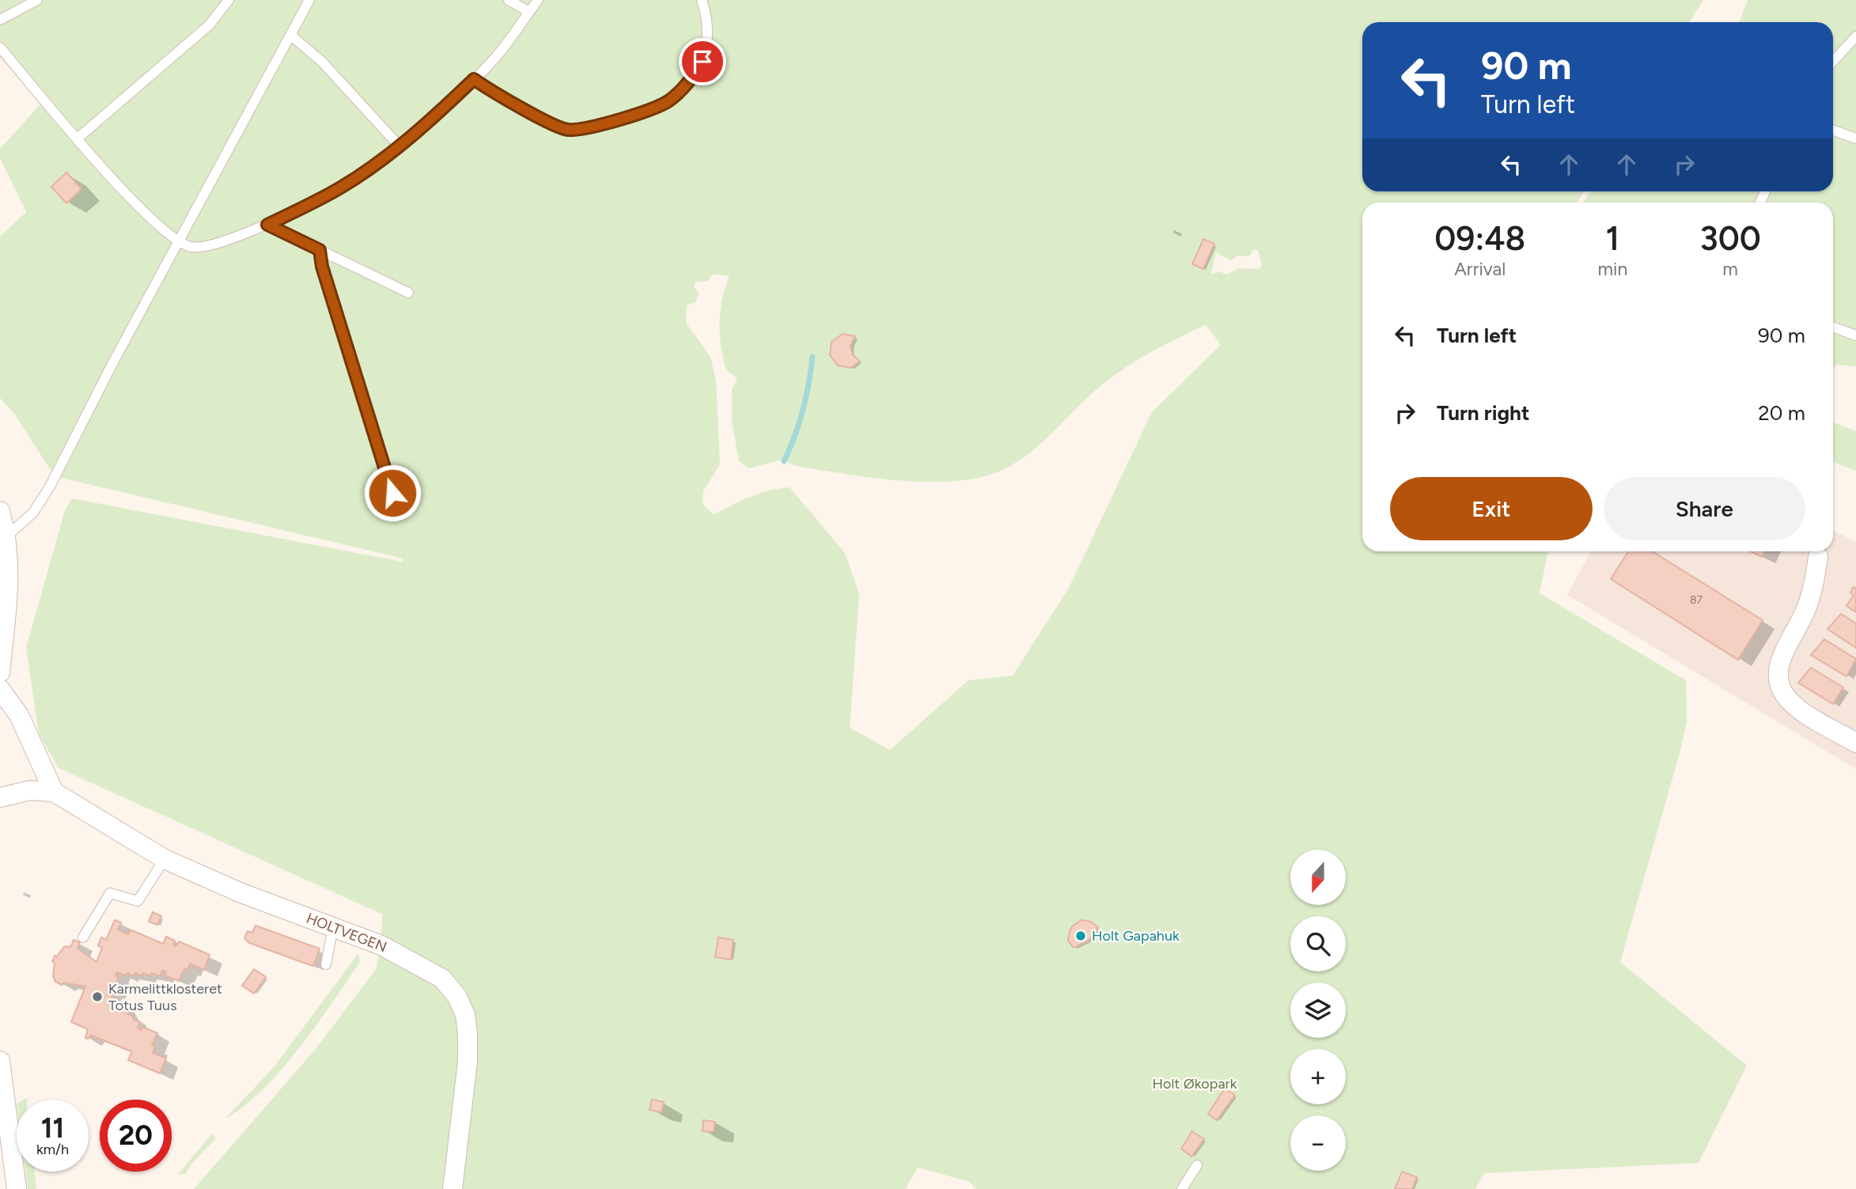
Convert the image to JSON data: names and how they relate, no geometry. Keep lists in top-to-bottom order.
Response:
{
  "streets": {
    "street": ["HOLTVEGEN"]
  },
  "parks": ["Holt Økopark"],
  "places": ["Holt Gapahuk", "Karmelittklosteret Totus Tuus"],
  "house_numbers": ["87"],
  "north": "bottom",
  "page": {
    "turn": ["90 m", "Turn left"],
    "eta": [
      "09:48",
      "Arrival",
      "1",
      "min",
      "300",
      "m"
    ],
    "list": [
      {
        "name": "Turn left",
        "value": "90 m"
      },
      {
        "name": "Turn right",
        "value": "20 m"
      }
    ],
    "buttons": ["Exit", "Share"],
    "map_buttons": ["+", "−"],
    "speed": "11 km/h",
    "limit": "20"
  }
}
